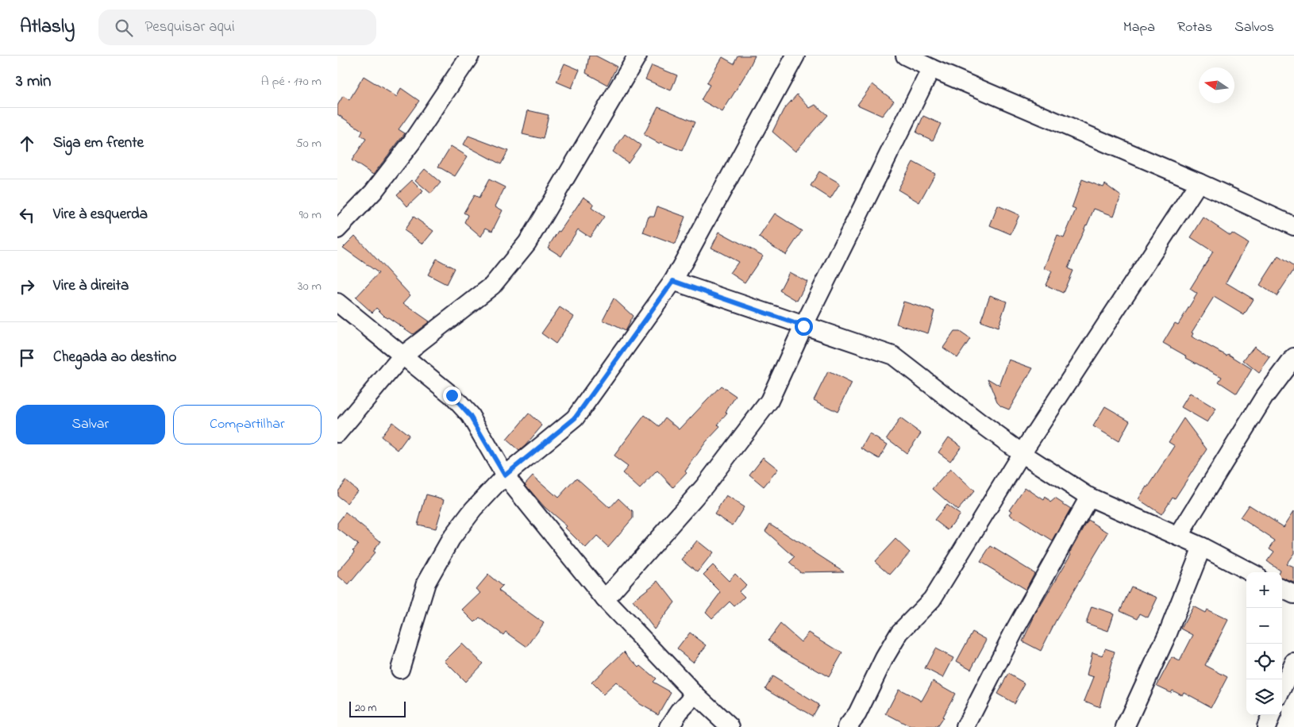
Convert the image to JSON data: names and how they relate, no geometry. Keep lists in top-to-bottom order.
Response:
{
  "scale_bar": "20 m",
  "north": "left",
  "page": {
    "header": "Atlasly",
    "search": "Pesquisar aqui",
    "nav": ["Mapa", "Rotas", "Salvos"],
    "heading": ["3 min", "A pé · 170 m"],
    "list": [
      ["Siga em frente", "50 m"],
      ["Vire à esquerda", "90 m"],
      ["Vire à direita", "30 m"],
      "Chegada ao destino"
    ],
    "buttons": ["Salvar", "Compartilhar"],
    "map_buttons": ["+", "−"],
    "scale": "20 m"
  }
}
